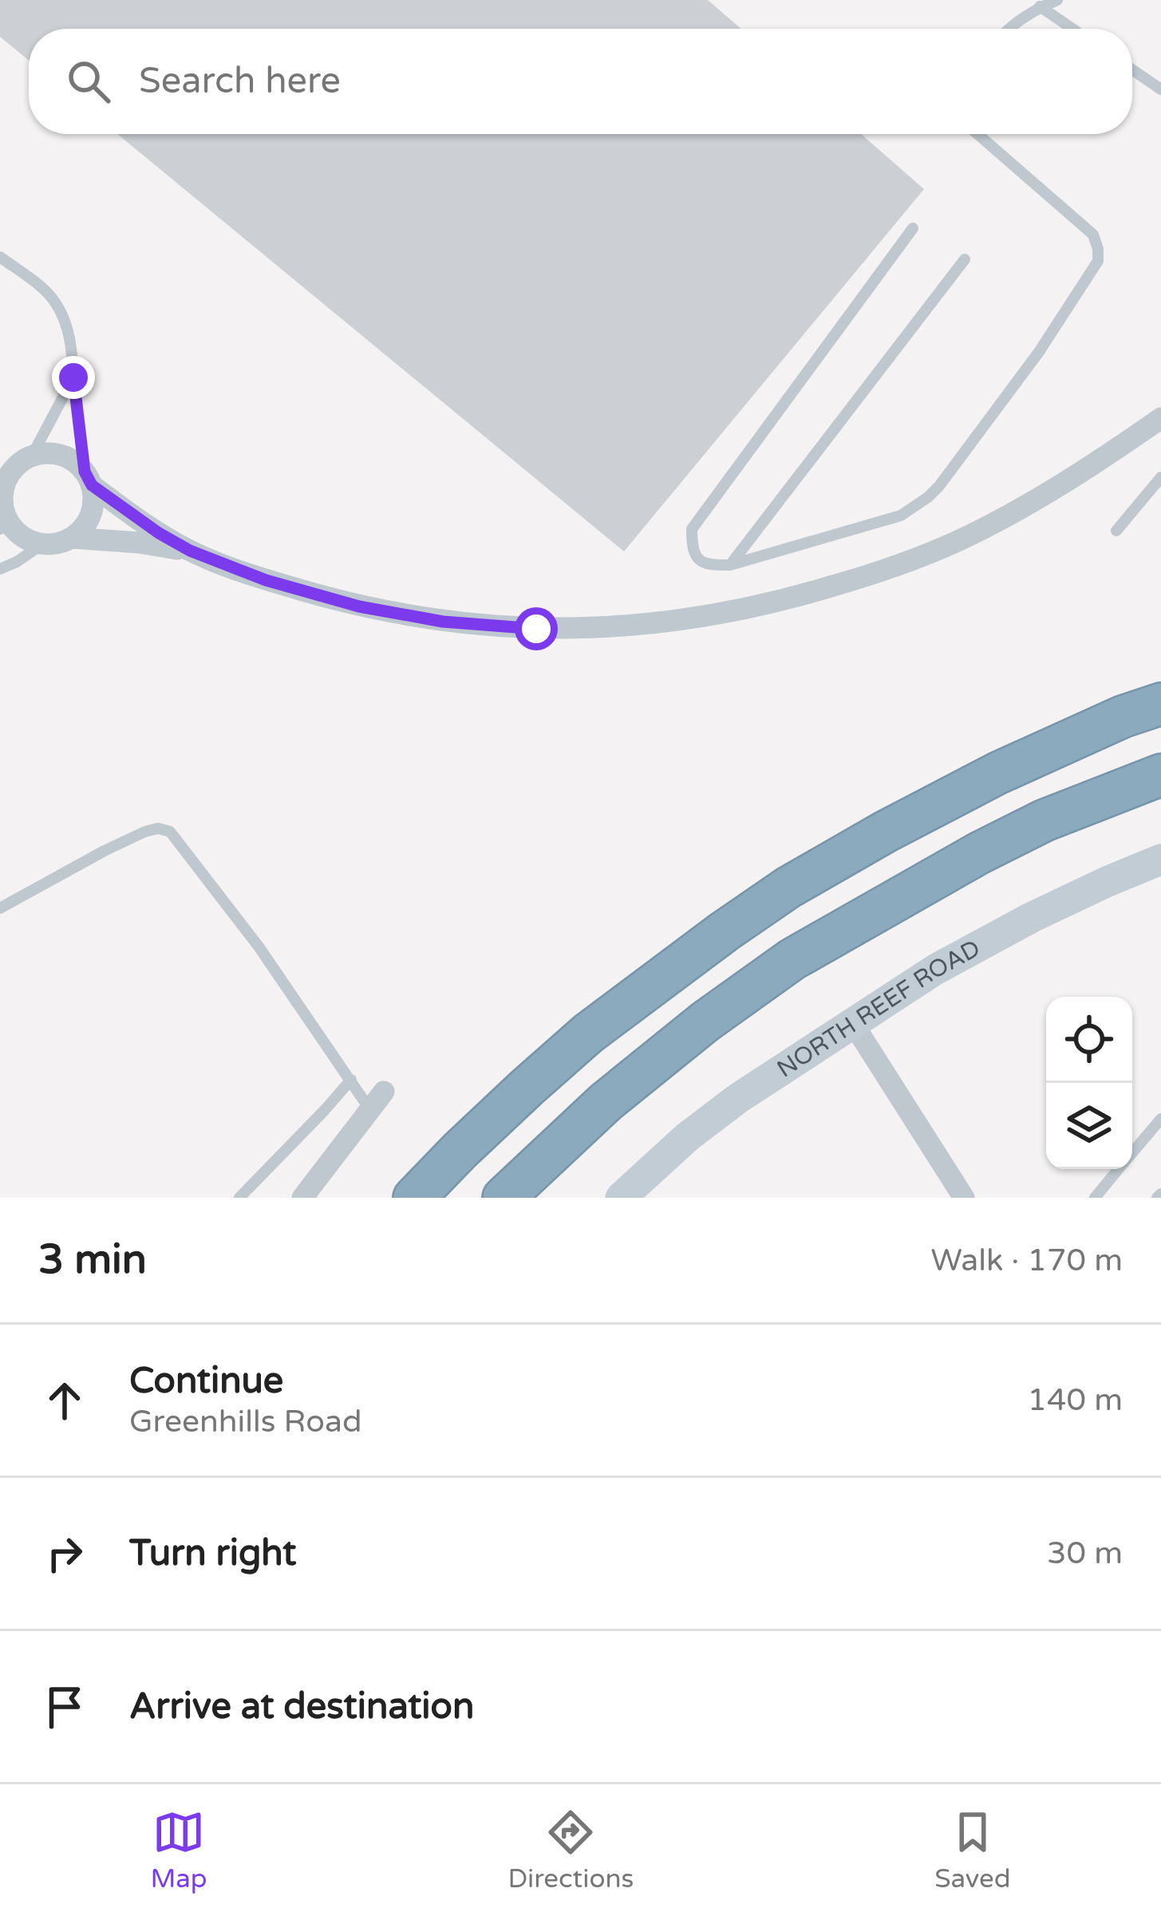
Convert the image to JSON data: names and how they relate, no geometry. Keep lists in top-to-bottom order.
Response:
{
  "streets": {
    "main road": ["NORTH REEF ROAD"]
  },
  "page": {
    "search": "Search here",
    "heading": ["3 min", "Walk · 170 m"],
    "list": [
      ["Continue", "Greenhills Road", "140 m"],
      ["Turn right", "30 m"],
      "Arrive at destination"
    ],
    "nav": ["Map", "Directions", "Saved"]
  }
}
